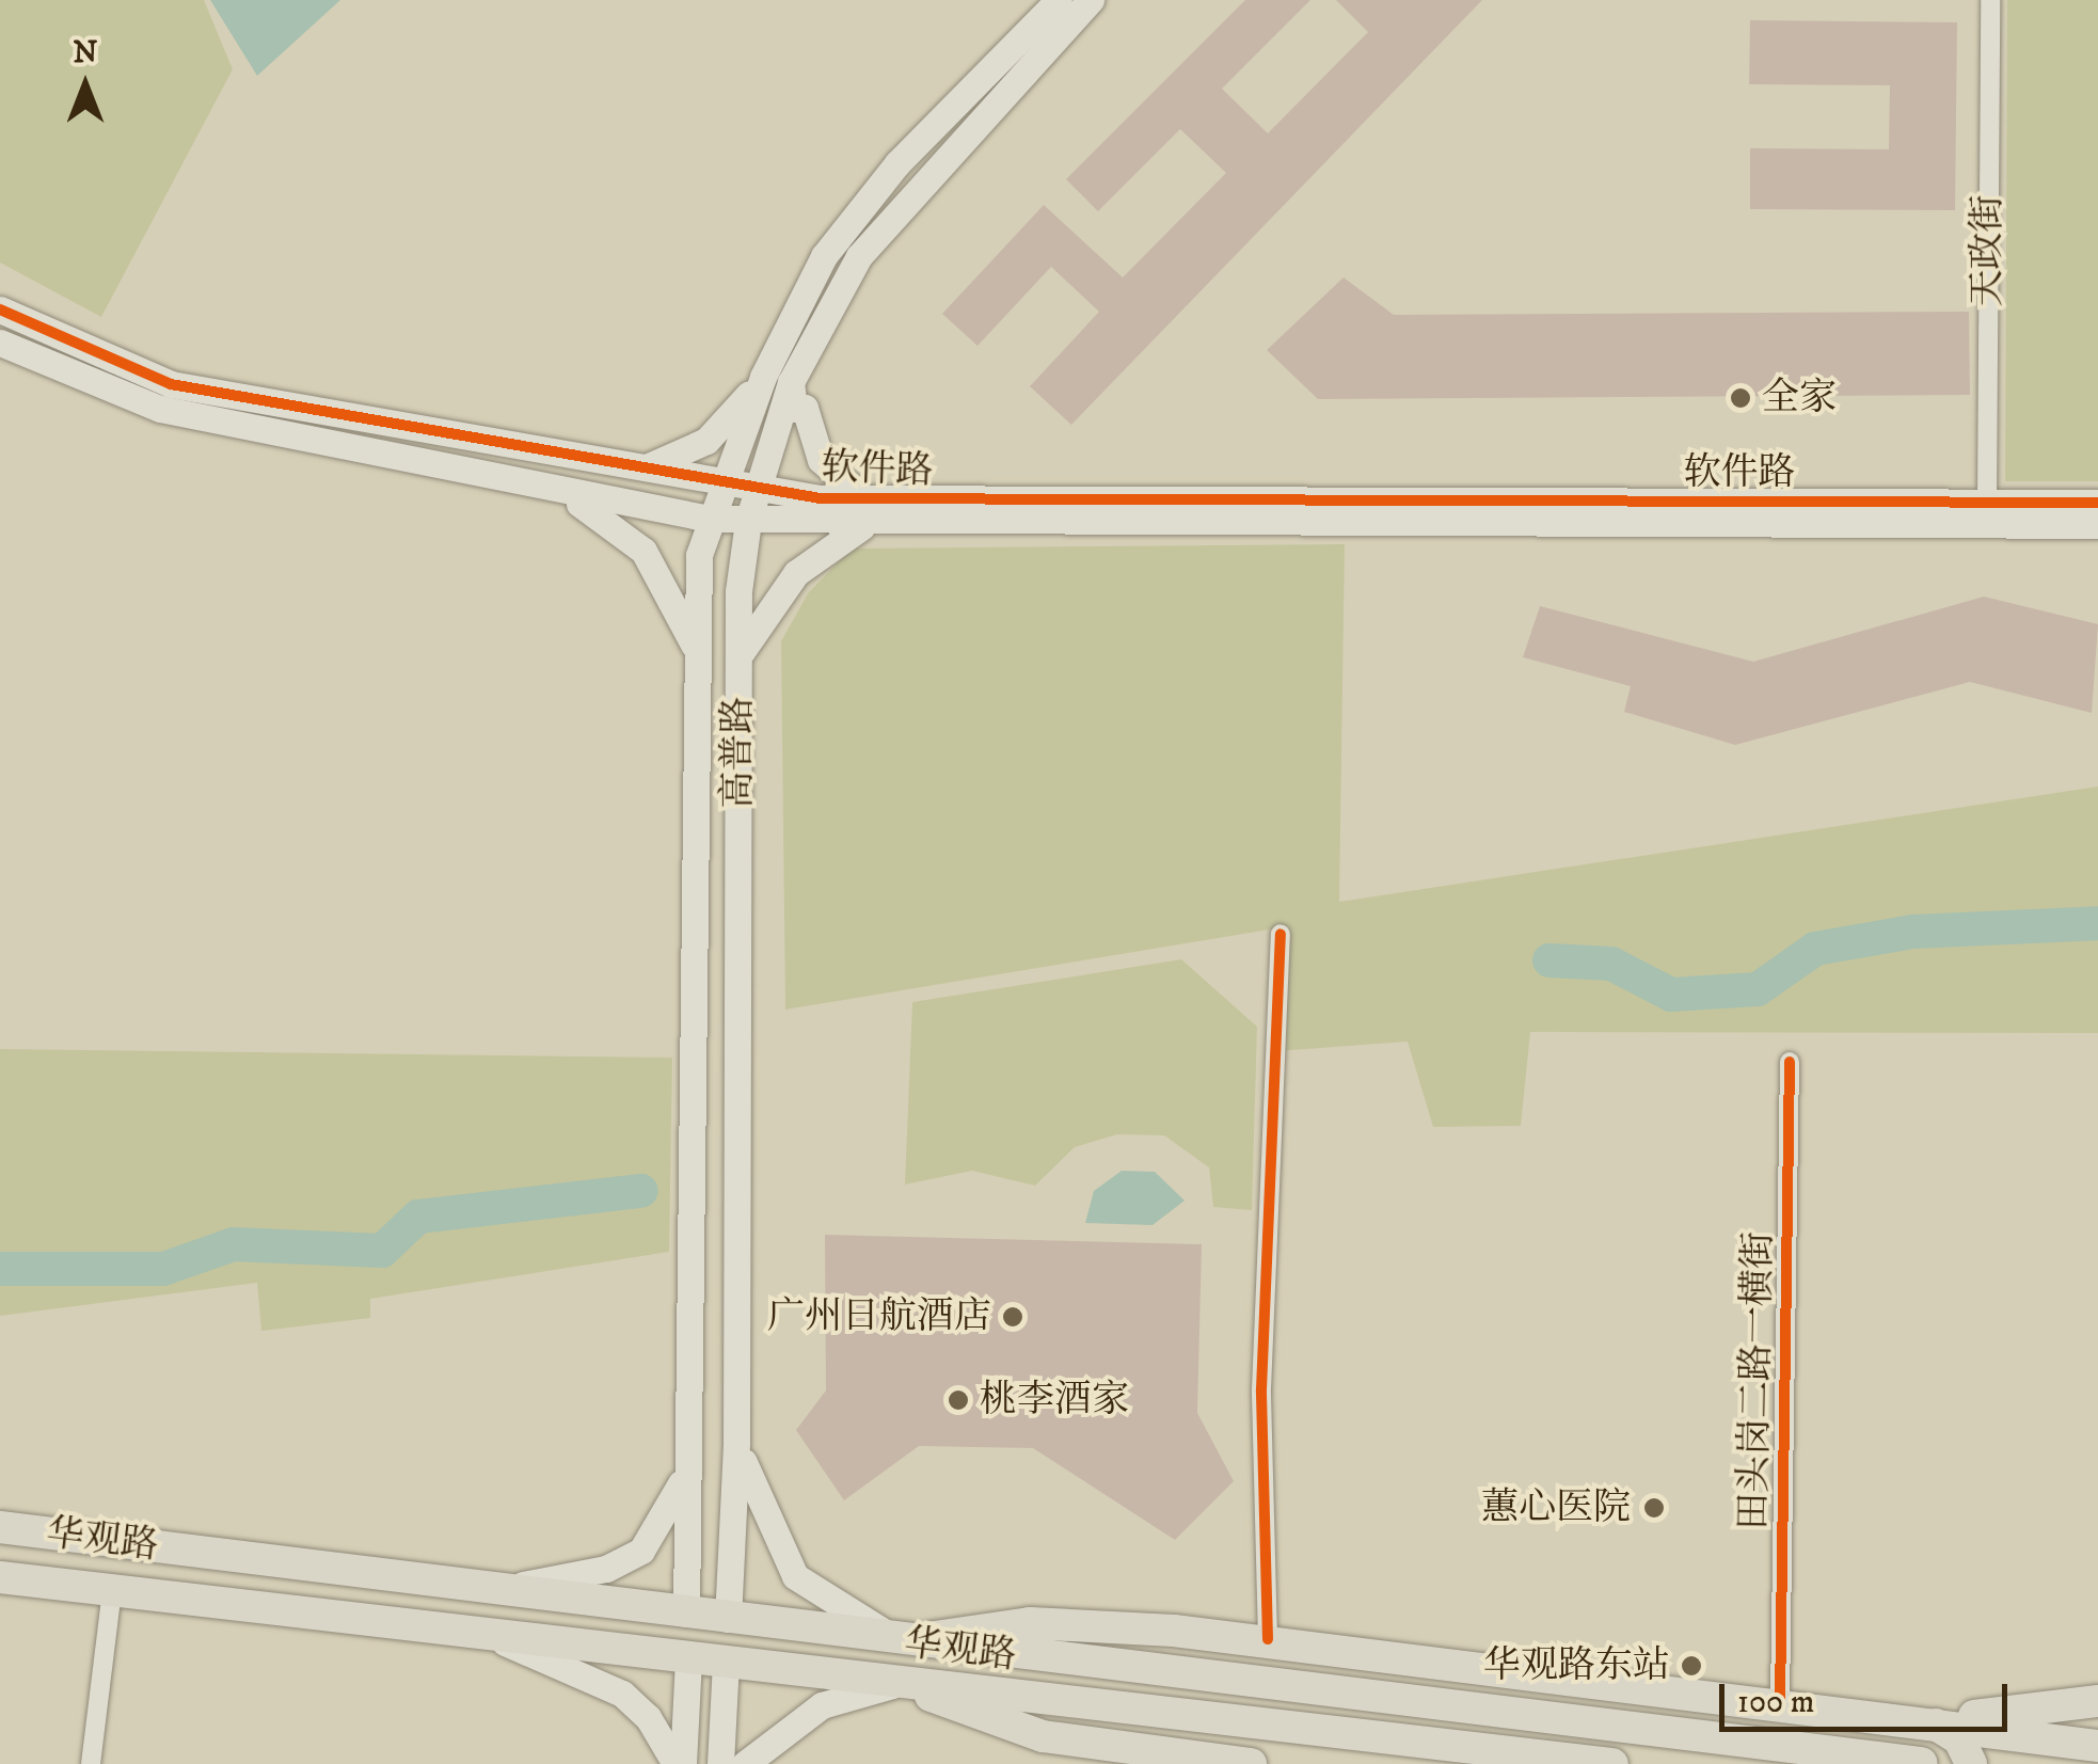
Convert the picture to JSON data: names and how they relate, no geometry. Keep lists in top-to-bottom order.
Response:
{
  "streets": {
    "main road": ["华观路"],
    "street": [
      "天政街",
      "软件路",
      "高普路",
      "田头岗二路一横街"
    ]
  },
  "crossings": [
    ["天政街", "软件路"],
    ["软件路", "高普路"],
    ["高普路", "华观路"]
  ],
  "places": [
    "全家",
    "广州日航酒店",
    "桃李酒家",
    "蕙心医院",
    "华观路东站"
  ],
  "scale_bar": "100 m",
  "north": "top"
}
